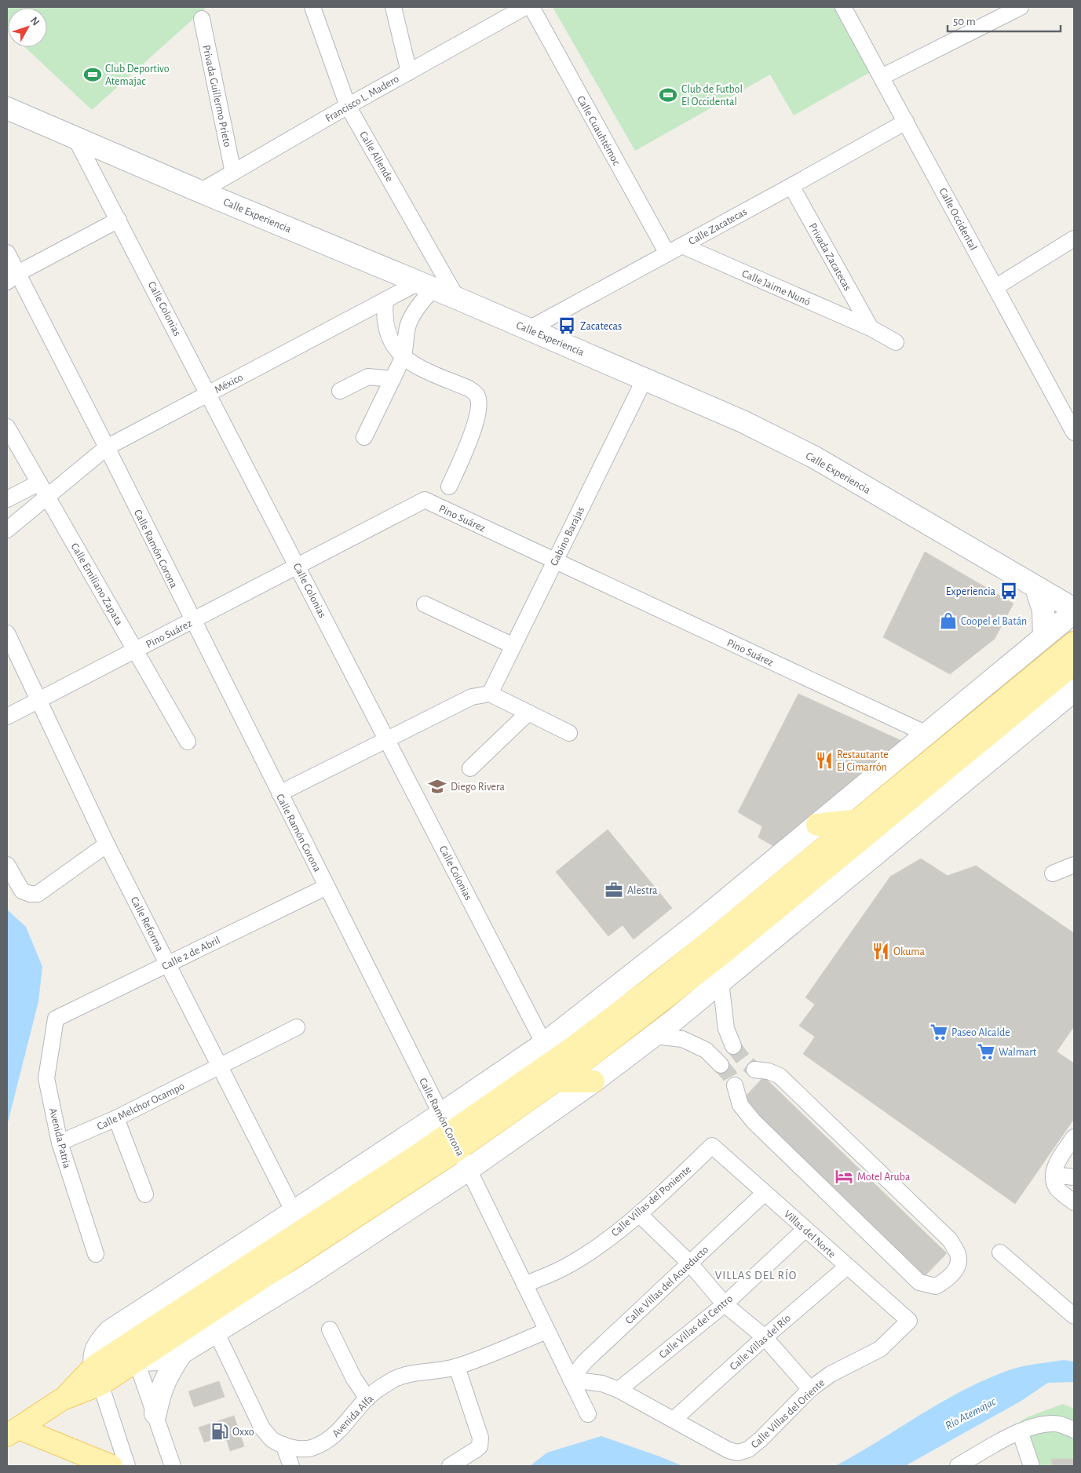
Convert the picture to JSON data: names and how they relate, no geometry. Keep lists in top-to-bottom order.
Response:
{
  "streets": {
    "street": [
      "Privada Guillermo Prieto",
      "Francisco L. Madero",
      "Calle Cuauhtémoc",
      "Calle Allende",
      "Calle Experiencia",
      "Calle Occidental",
      "Calle Zacatecas",
      "Privada Zacatecas",
      "Calle Jaime Nunó",
      "Calle Colonias",
      "México",
      "Pino Suárez",
      "Gabino Barajas",
      "Calle Ramón Corona",
      "Calle Emiliano Zapata",
      "Calle Reforma",
      "Calle 2 de Abril",
      "Calle Melchor Ocampo",
      "Avenida Patria",
      "Calle Villas del Poniente",
      "Villas del Norte",
      "Calle Villas del Acueducto",
      "Calle Villas del Centro",
      "Calle Villas del Río",
      "Calle Villas del Oriente",
      "Avenida Alfa"
    ]
  },
  "crossings": [
    ["Privada Guillermo Prieto", "Francisco L. Madero"],
    ["Francisco L. Madero", "Calle Allende"],
    ["Francisco L. Madero", "Calle Experiencia"],
    ["Calle Cuauhtémoc", "Calle Zacatecas"],
    ["Calle Allende", "Calle Experiencia"],
    ["Calle Experiencia", "Calle Zacatecas"],
    ["Calle Experiencia", "Calle Colonias"],
    ["Calle Experiencia", "México"],
    ["Calle Experiencia", "Gabino Barajas"],
    ["Calle Occidental", "Calle Zacatecas"],
    ["Calle Zacatecas", "Privada Zacatecas"],
    ["Calle Zacatecas", "Calle Jaime Nunó"],
    ["Privada Zacatecas", "Calle Jaime Nunó"],
    ["Calle Colonias", "México"],
    ["Calle Colonias", "Pino Suárez"],
    ["México", "Calle Ramón Corona"],
    ["México", "Calle Emiliano Zapata"],
    ["Pino Suárez", "Gabino Barajas"],
    ["Pino Suárez", "Calle Ramón Corona"],
    ["Pino Suárez", "Calle Emiliano Zapata"],
    ["Pino Suárez", "Calle Reforma"],
    ["Calle Ramón Corona", "Calle 2 de Abril"],
    ["Calle Ramón Corona", "Calle Villas del Poniente"],
    ["Calle Ramón Corona", "Calle Villas del Acueducto"],
    ["Calle Ramón Corona", "Calle Villas del Oriente"],
    ["Calle Ramón Corona", "Avenida Alfa"],
    ["Calle Reforma", "Calle 2 de Abril"],
    ["Calle Reforma", "Calle Melchor Ocampo"],
    ["Calle 2 de Abril", "Avenida Patria"],
    ["Calle Melchor Ocampo", "Avenida Patria"],
    ["Calle Villas del Poniente", "Villas del Norte"],
    ["Villas del Norte", "Calle Villas del Acueducto"],
    ["Villas del Norte", "Calle Villas del Centro"],
    ["Villas del Norte", "Calle Villas del Río"],
    ["Villas del Norte", "Calle Villas del Oriente"],
    ["Calle Villas del Acueducto", "Calle Villas del Oriente"],
    ["Calle Villas del Centro", "Calle Villas del Oriente"],
    ["Calle Villas del Río", "Calle Villas del Oriente"]
  ],
  "districts": ["VILLAS DEL RÍO"],
  "water": ["Río Atemajac"],
  "places": {
    "sports": ["Club Deportivo Atemajac", "Club de Futbol El Occidental"],
    "bus stop": ["Zacatecas", "Experiencia"],
    "shop": ["Coopel el Batán"],
    "restaurant": ["Restautante El Cimarrón", "Okuma"],
    "school or university": ["Diego Rivera"],
    "office": ["Alestra"],
    "supermarket": ["Paseo Alcalde", "Walmart"],
    "hotel": ["Motel Aruba"],
    "fuel station": ["Oxxo"]
  },
  "scale_bar": "50 m",
  "north": "top right"
}
